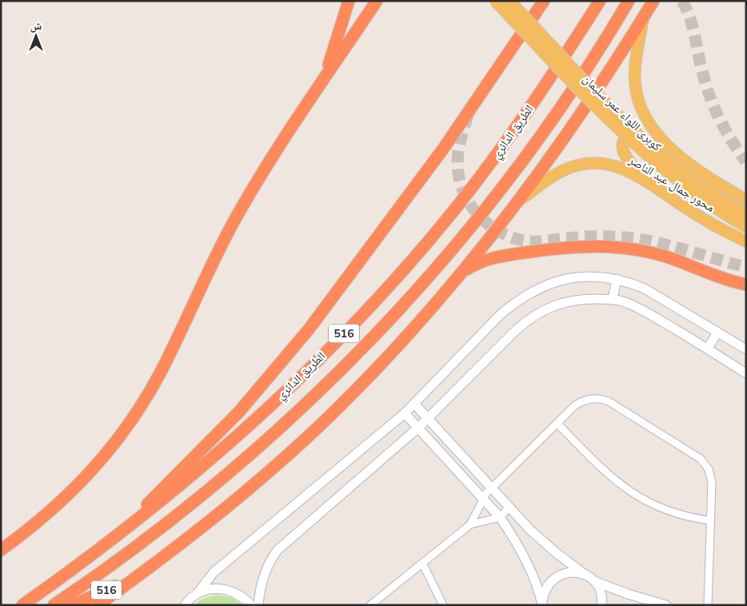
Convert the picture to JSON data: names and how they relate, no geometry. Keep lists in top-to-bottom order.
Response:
{
  "streets": {
    "highway": ["الطريق الدائري", "516"],
    "main road": ["كوبرى اللواء عمر سليمان", "محور جمال عبد الناصر"]
  },
  "crossings": [
    ["الطريق الدائري", "516"],
    ["محور جمال عبد الناصر", "516"]
  ],
  "north": "top"
}
